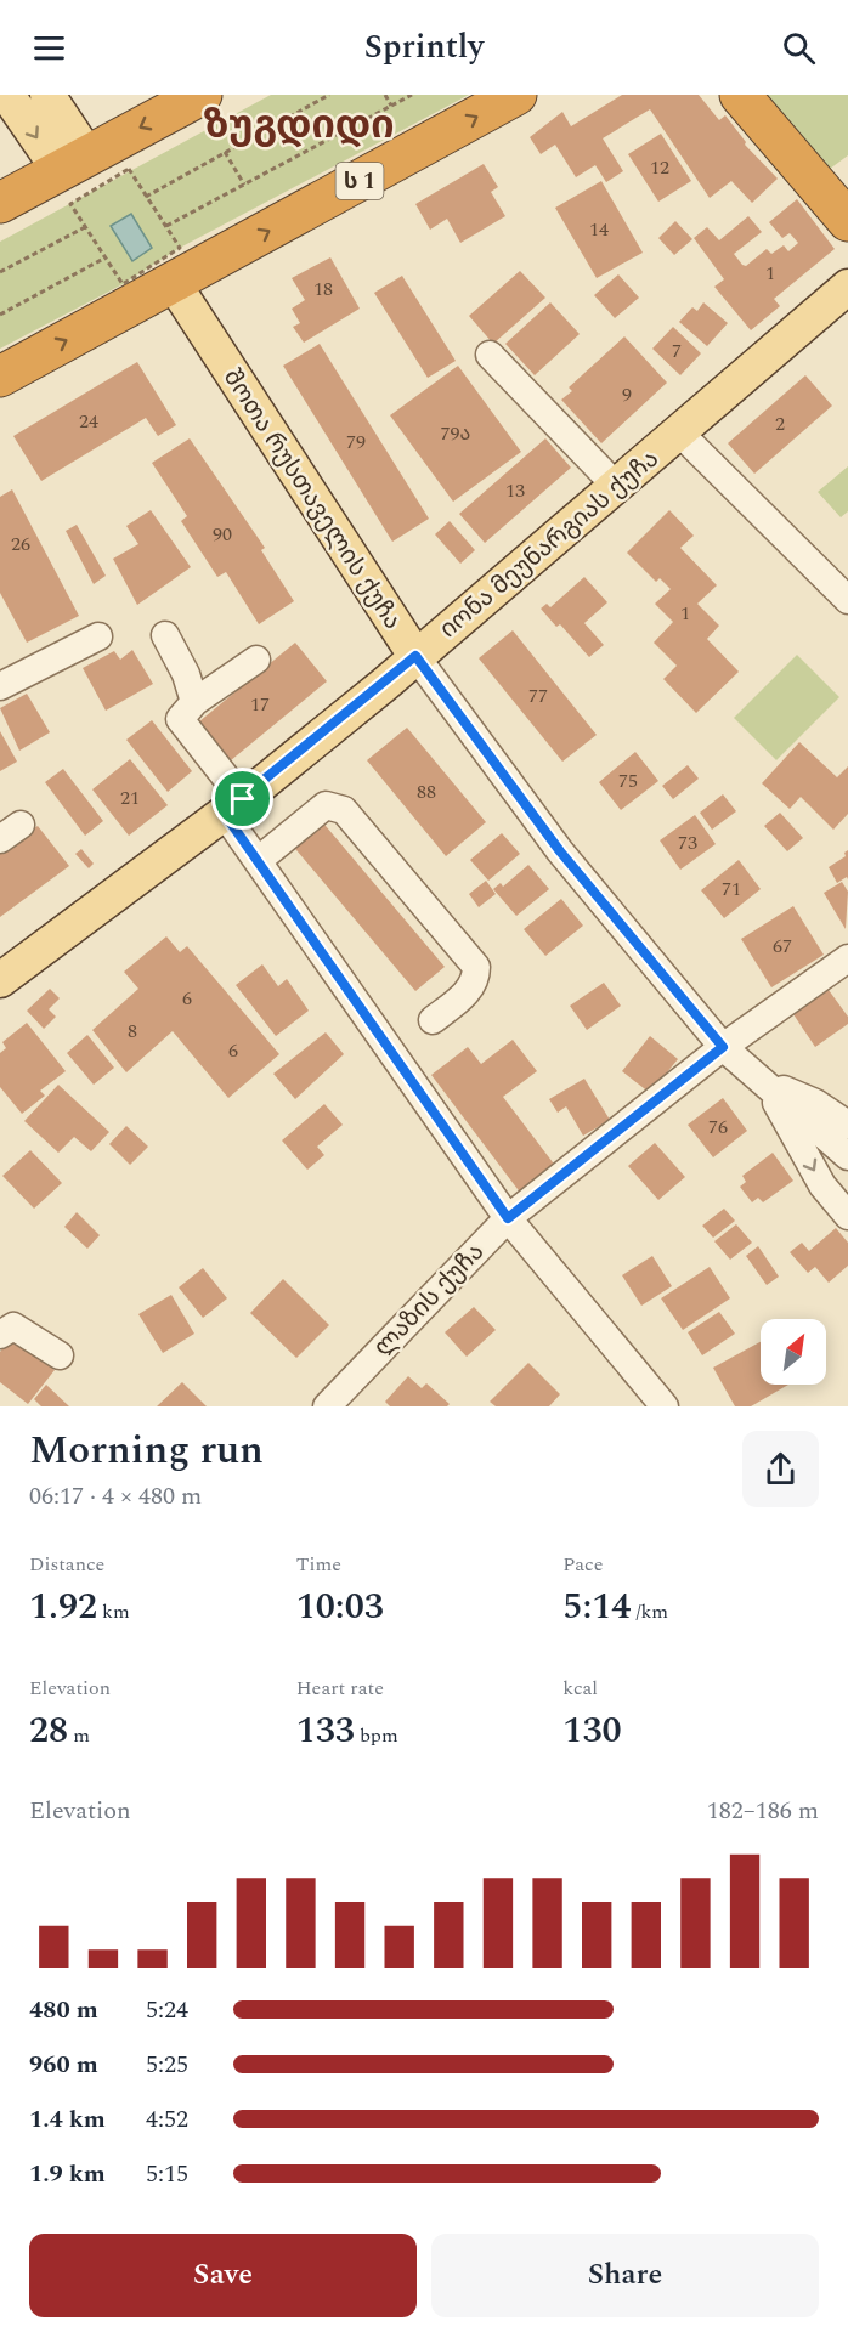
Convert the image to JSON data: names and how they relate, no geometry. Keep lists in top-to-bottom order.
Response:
{
  "streets": {
    "highway": ["ს 1"],
    "main road": ["შოთა რუსთაველის ქუჩა", "იონა მეუნარგიას ქუჩა"],
    "street": ["ლაზის ქუჩა"]
  },
  "crossings": [
    ["ს 1", "შოთა რუსთაველის ქუჩა"],
    ["შოთა რუსთაველის ქუჩა", "იონა მეუნარგიას ქუჩა"],
    ["შოთა რუსთაველის ქუჩა", "ლაზის ქუჩა"]
  ],
  "districts": ["ზუგდიდი"],
  "house_numbers": [
    "12",
    "14",
    "1",
    "18",
    "7",
    "9",
    "24",
    "2",
    "79ა",
    "79",
    "13",
    "90",
    "26",
    "1",
    "77",
    "17",
    "75",
    "88",
    "21",
    "73",
    "71",
    "67",
    "6",
    "8",
    "6",
    "76"
  ],
  "north": "top right",
  "page": {
    "header": "Sprintly",
    "heading": ["Morning run", "06:17 · 4 × 480 m"],
    "stats": [
      ["Distance", "1.92 km"],
      ["Time", "10:03"],
      ["Pace", "5:14 /km"],
      ["Elevation", "28 m"],
      ["Heart rate", "133 bpm"],
      ["kcal", "130"]
    ],
    "chart": ["Elevation", "182–186 m"],
    "list": [
      {
        "name": "480 m",
        "note": "5:24"
      },
      {
        "name": "960 m",
        "note": "5:25"
      },
      {
        "name": "1.4 km",
        "note": "4:52"
      },
      {
        "name": "1.9 km",
        "note": "5:15"
      }
    ],
    "buttons": ["Save", "Share"]
  }
}
